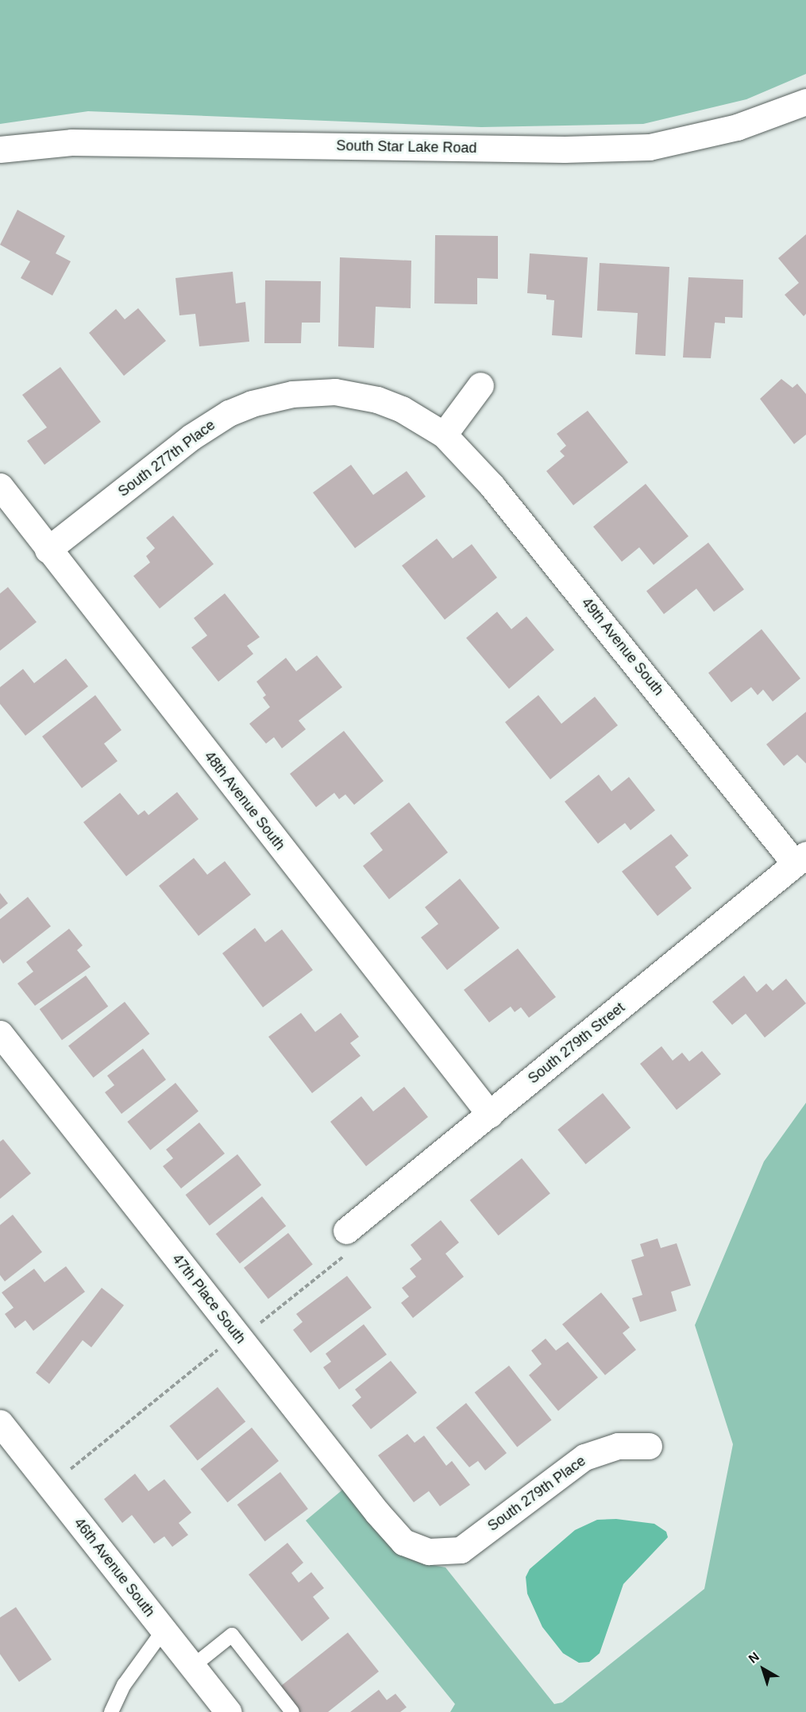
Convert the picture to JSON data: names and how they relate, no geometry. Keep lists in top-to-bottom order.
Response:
{
  "streets": {
    "street": [
      "South Star Lake Road",
      "South 277th Place",
      "49th Avenue South",
      "48th Avenue South",
      "South 279th Street",
      "47th Place South",
      "South 279th Place",
      "46th Avenue South"
    ]
  },
  "crossings": [
    ["South 277th Place", "49th Avenue South"],
    ["South 277th Place", "48th Avenue South"],
    ["49th Avenue South", "South 279th Street"],
    ["48th Avenue South", "South 279th Street"],
    ["47th Place South", "South 279th Place"]
  ],
  "north": "top left"
}
